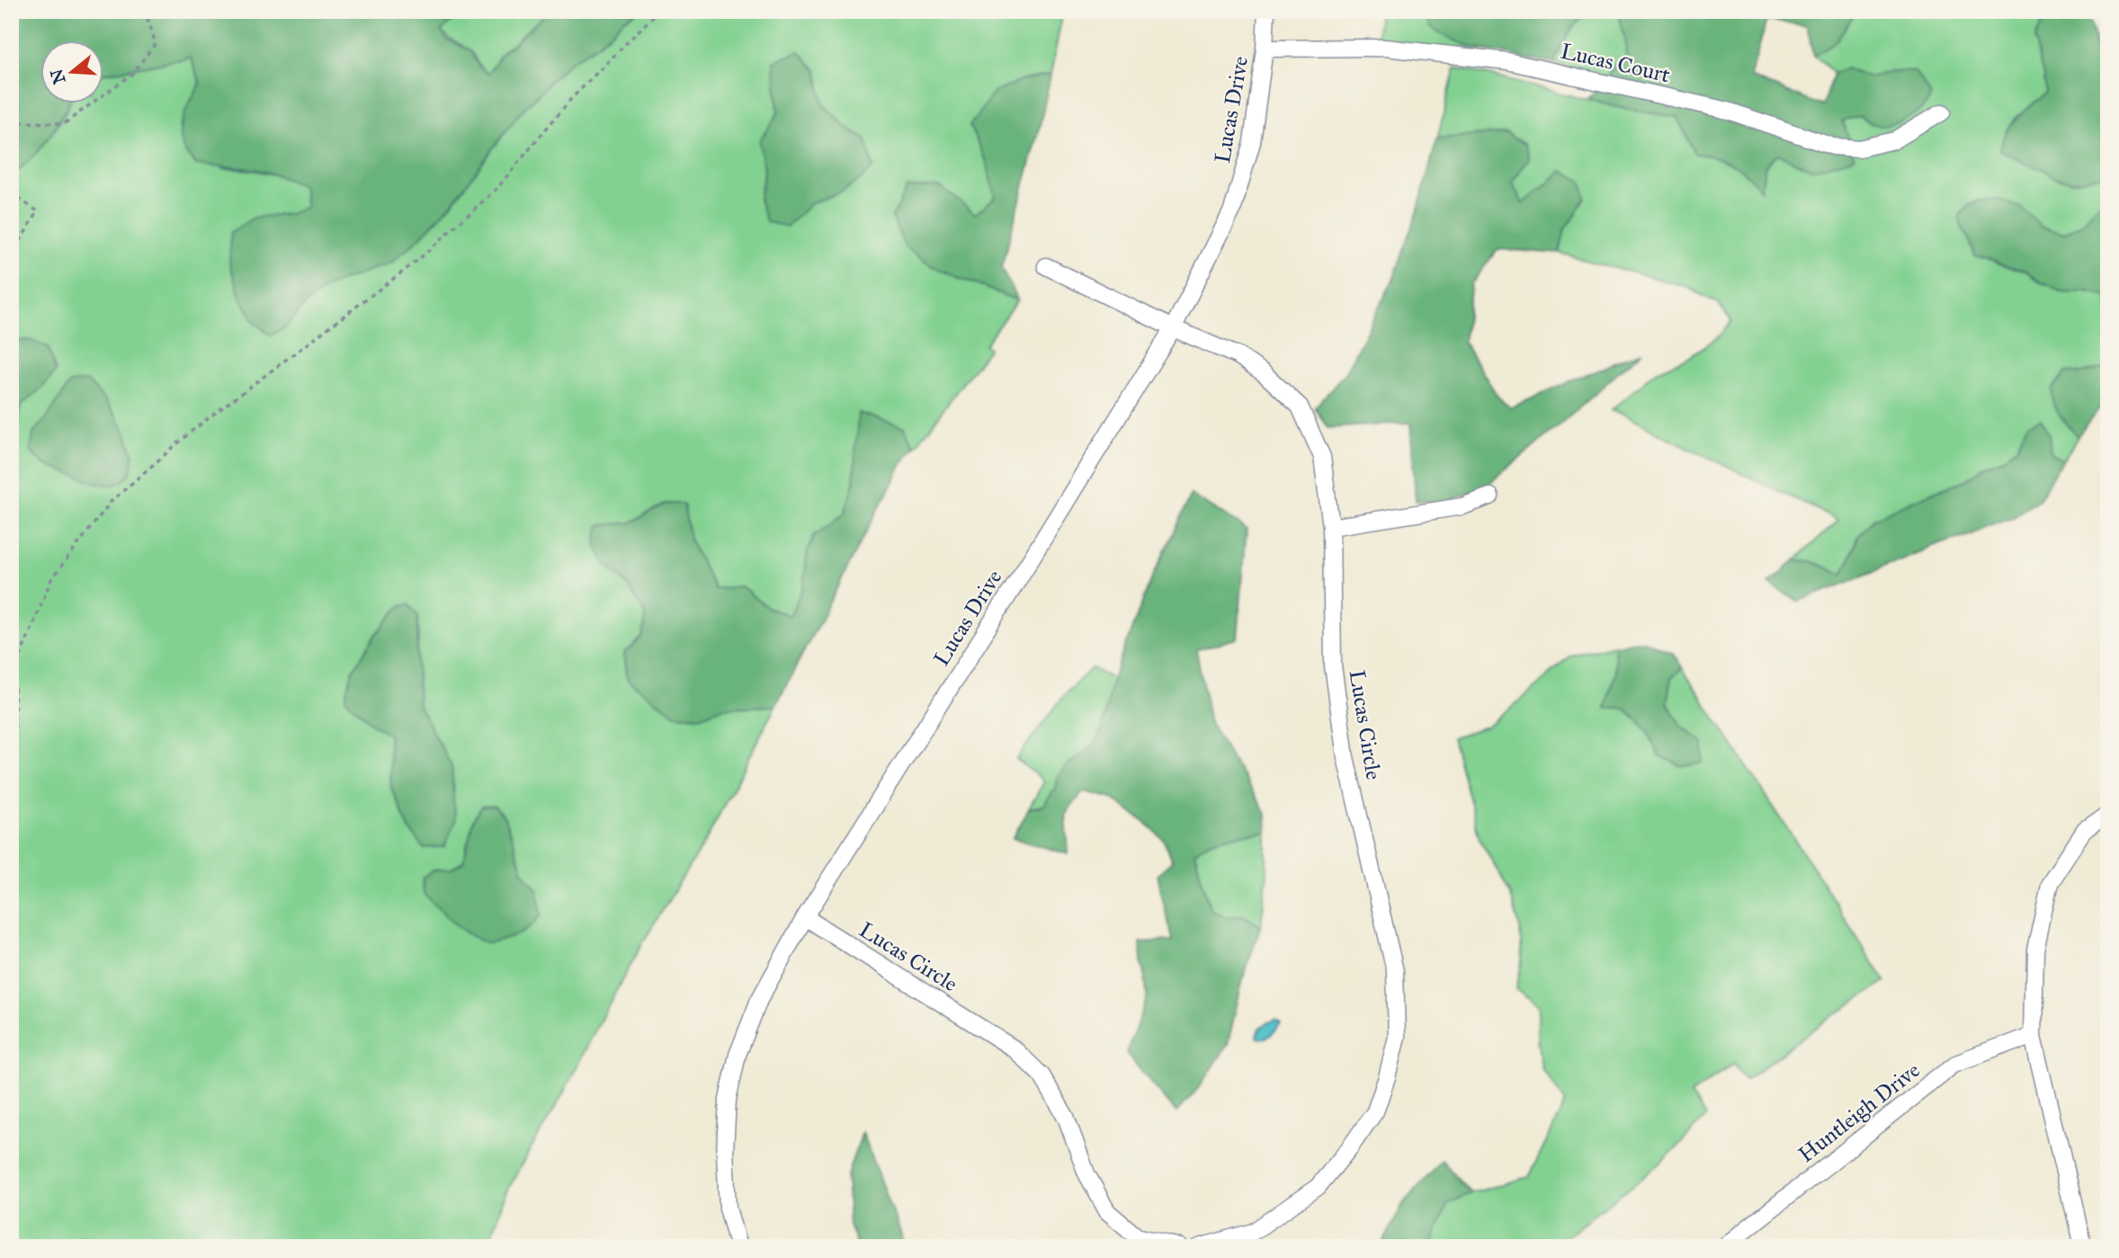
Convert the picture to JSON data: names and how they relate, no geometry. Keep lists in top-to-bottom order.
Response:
{
  "streets": {
    "street": [
      "Lucas Court",
      "Lucas Drive",
      "Lucas Circle",
      "Huntleigh Drive"
    ]
  },
  "crossings": [
    ["Lucas Court", "Lucas Drive"],
    ["Lucas Drive", "Lucas Circle"]
  ],
  "north": "left"
}
